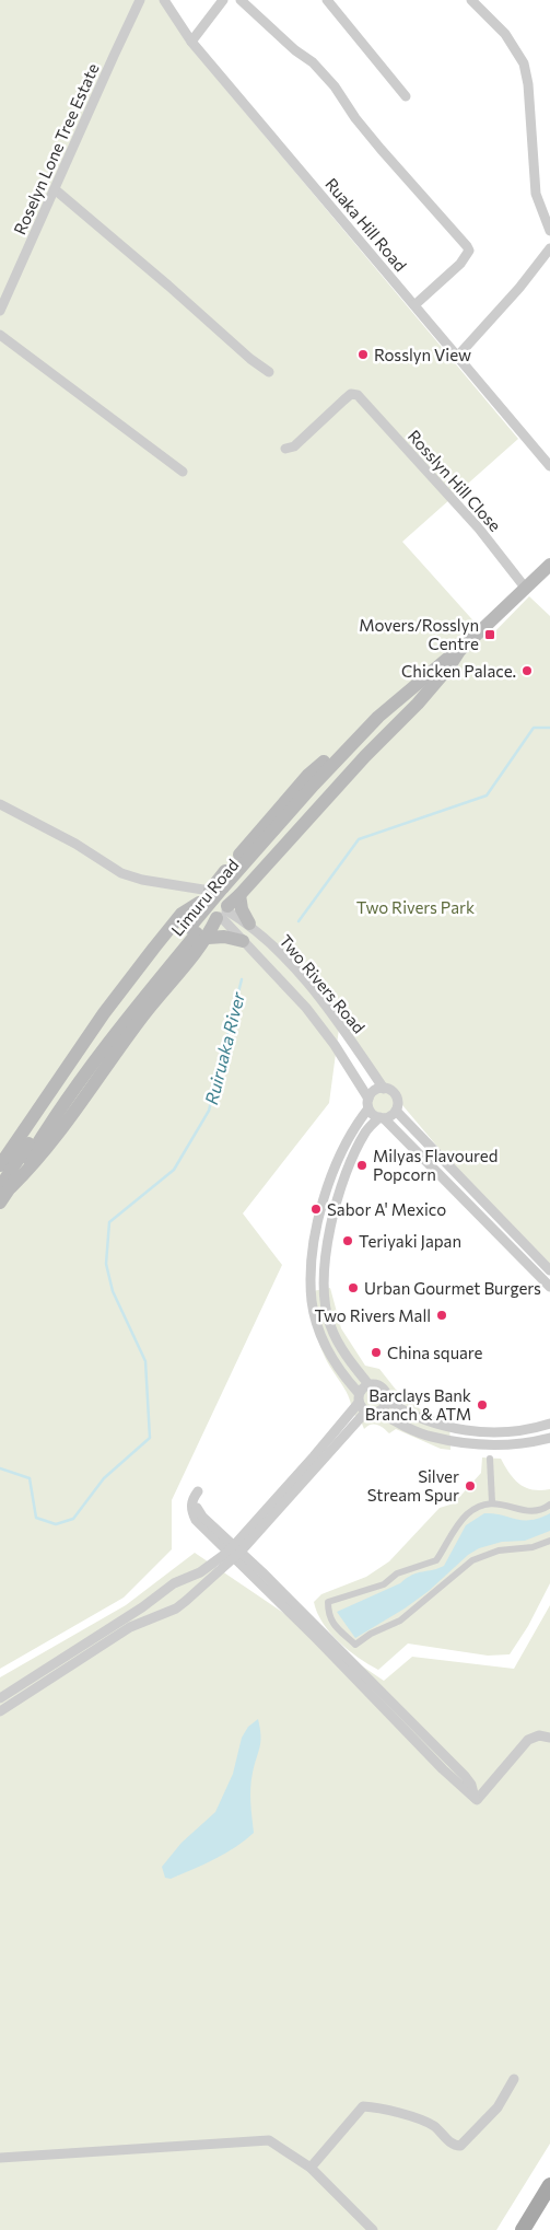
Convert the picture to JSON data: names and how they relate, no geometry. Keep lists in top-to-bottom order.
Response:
{
  "streets": {
    "main road": ["Limuru Road"],
    "street": [
      "Roselyn Lone Tree Estate",
      "Ruaka Hill Road",
      "Rosslyn Hill Close",
      "Two Rivers Road"
    ]
  },
  "crossings": [
    ["Rosslyn Hill Close", "Limuru Road"],
    ["Limuru Road", "Two Rivers Road"]
  ],
  "water": ["Ruiruaka River"],
  "parks": ["Two Rivers Park"],
  "places": {
    "other": [
      "Rosslyn View",
      "Chicken Palace.",
      "Milyas Flavoured Popcorn",
      "Sabor A' Mexico",
      "Teriyaki Japan",
      "Urban Gourmet Burgers",
      "Two Rivers Mall",
      "China square",
      "Barclays Bank Branch & ATM",
      "Silver Stream Spur"
    ],
    "transit": ["Movers/Rosslyn Centre"]
  }
}
